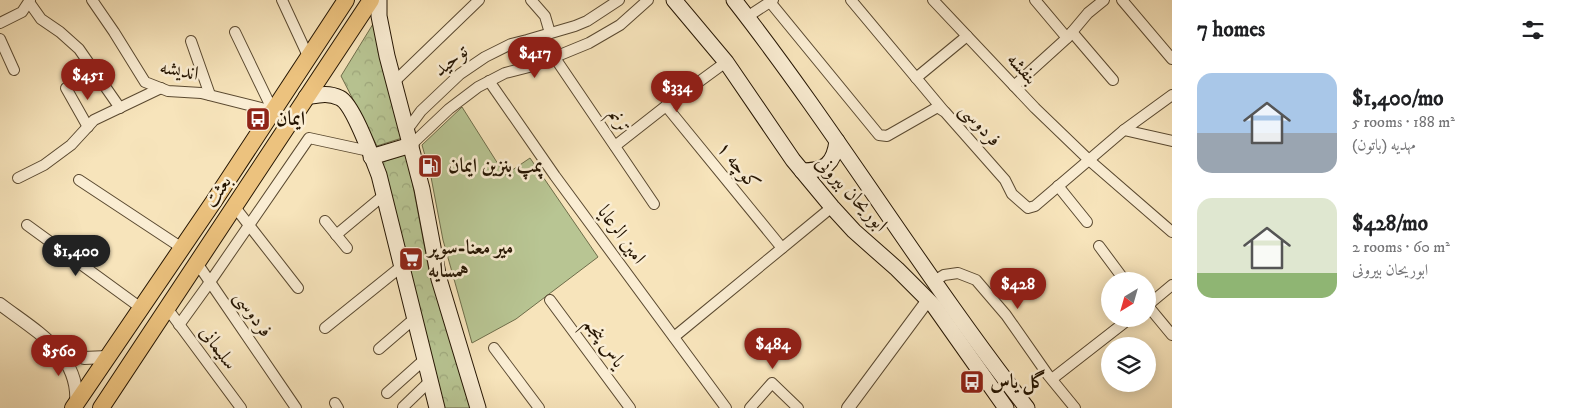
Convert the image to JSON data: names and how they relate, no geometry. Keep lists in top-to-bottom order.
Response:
{
  "streets": {
    "main road": ["بعثت", "ابوریحان بیرونی"],
    "street": [
      "توحید",
      "بنفشه",
      "اندیشه",
      "ترنم",
      "فردوسی",
      "کوچه ۱",
      "امین الرعایا",
      "یاس پنجم",
      "سلیمانی"
    ]
  },
  "crossings": [
    ["بنفشه", "فردوسی"],
    ["اندیشه", "بعثت"],
    ["فردوسی", "سلیمانی"],
    ["بعثت", "سلیمانی"]
  ],
  "places": {
    "bus stop": ["ایمان", "گل یاس"],
    "fuel station": ["پمپ بنزین ایمان"],
    "supermarket": ["میر معنا-سوپر همسایه"]
  },
  "north": "bottom left",
  "page": {
    "heading": "7 homes",
    "price": [
      "$417",
      "$451",
      "$334",
      "$1,400",
      "$428",
      "$484",
      "$560"
    ],
    "list": [
      {
        "name": "$1,400/mo",
        "note": "5 rooms · 188 m² · مهدیه (باتون)"
      },
      {
        "name": "$428/mo",
        "note": "2 rooms · 60 m² · ابوریحان بیرونی"
      }
    ]
  }
}
